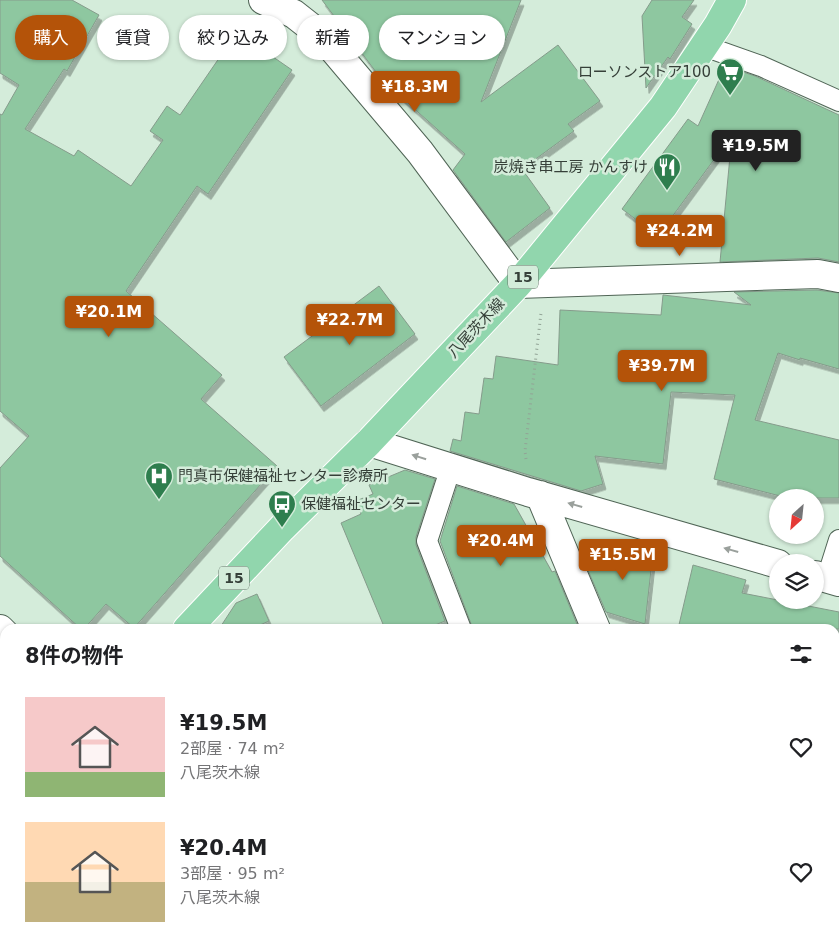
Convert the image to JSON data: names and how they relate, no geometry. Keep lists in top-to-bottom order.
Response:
{
  "streets": {
    "main road": ["15", "八尾茨木線"]
  },
  "places": {
    "supermarket": ["ローソンストア100"],
    "restaurant": ["炭焼き串工房 かんすけ"],
    "hospital": ["門真市保健福祉センター診療所"],
    "bus stop": ["保健福祉センター"]
  },
  "north": "bottom left",
  "page": {
    "chip": [
      "購入",
      "賃貸",
      "絞り込み",
      "新着",
      "マンション"
    ],
    "price": [
      "¥18.3M",
      "¥19.5M",
      "¥24.2M",
      "¥20.1M",
      "¥22.7M",
      "¥39.7M",
      "¥20.4M",
      "¥15.5M"
    ],
    "heading": "8件の物件",
    "list": [
      {
        "name": "¥19.5M",
        "note": "2部屋 · 74 m² · 八尾茨木線"
      },
      {
        "name": "¥20.4M",
        "note": "3部屋 · 95 m² · 八尾茨木線"
      }
    ]
  }
}
